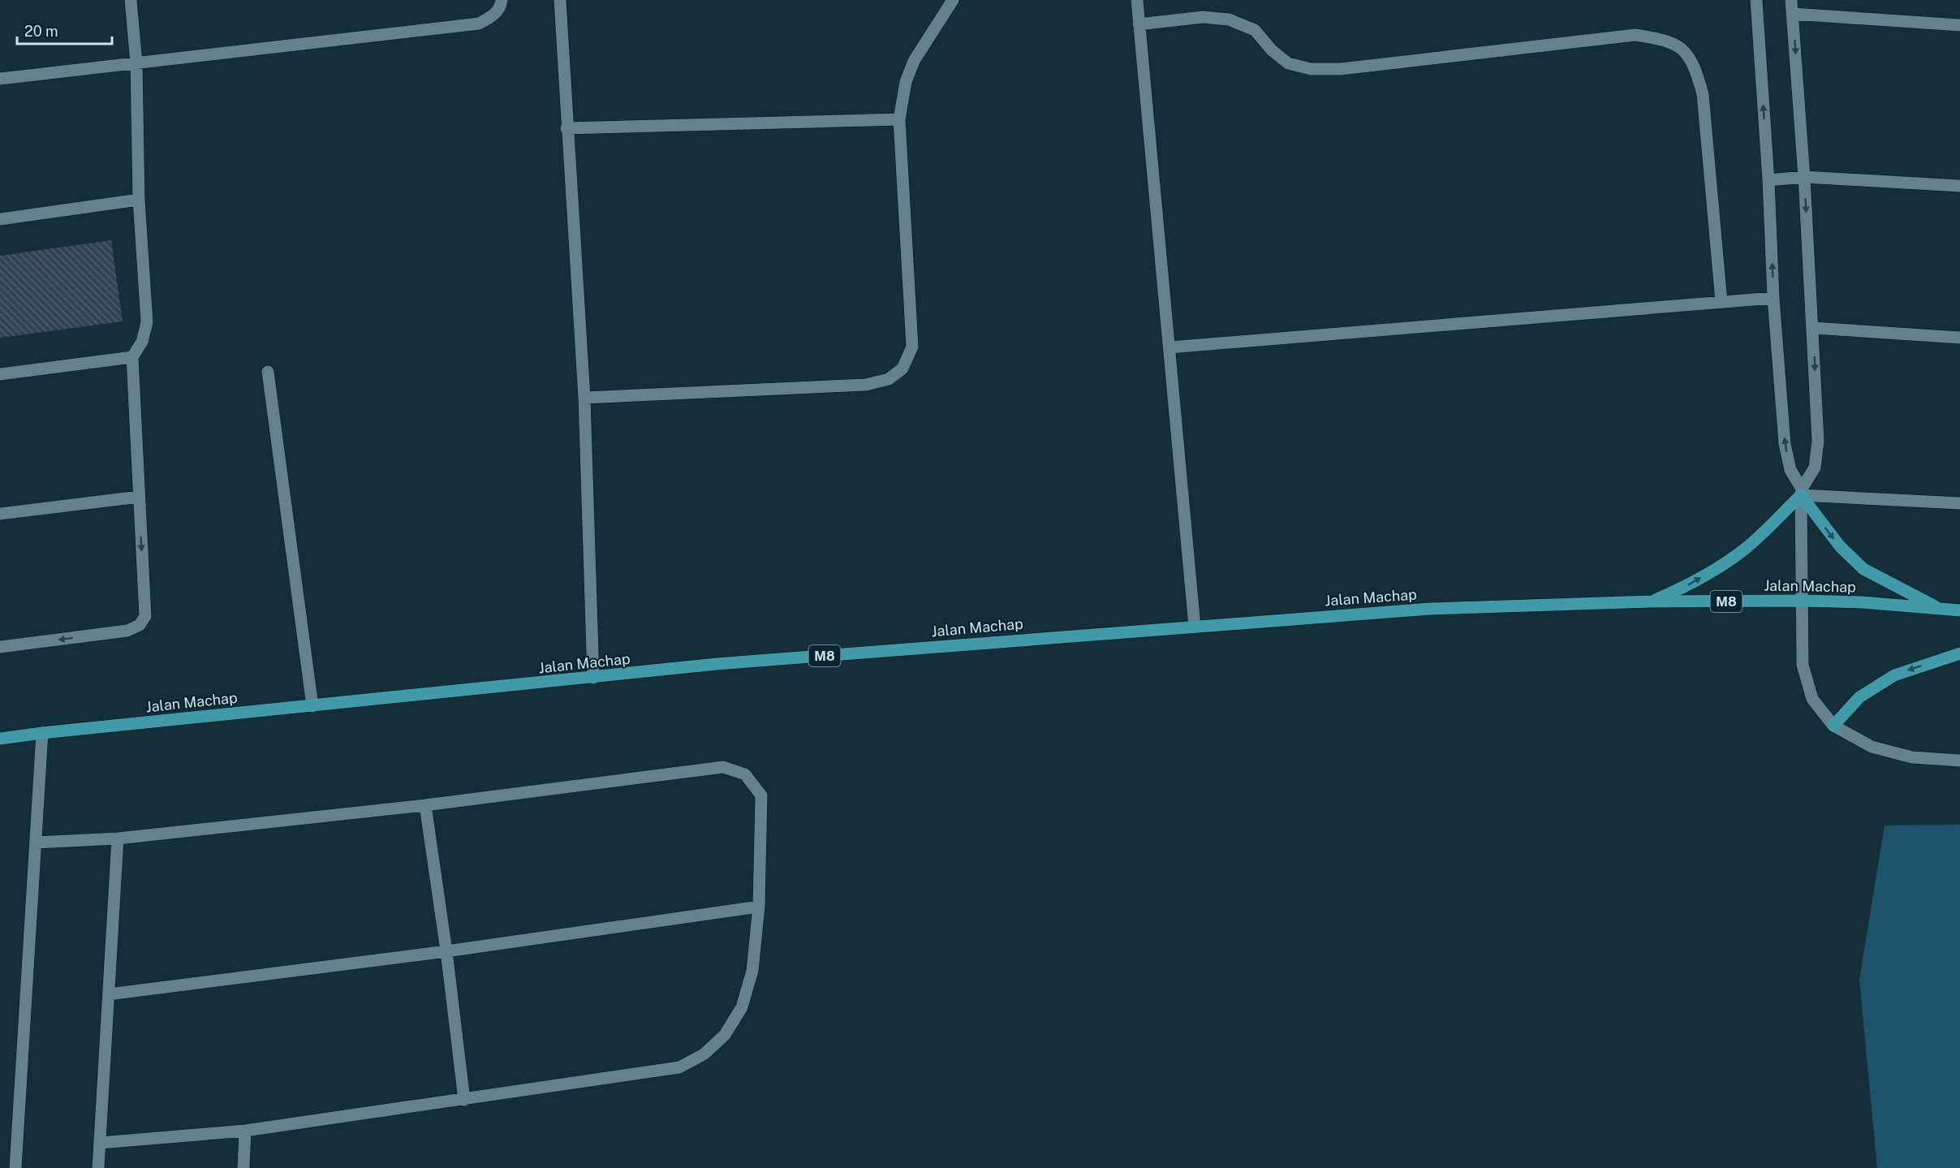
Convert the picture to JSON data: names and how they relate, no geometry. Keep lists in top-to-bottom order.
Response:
{
  "streets": {
    "main road": ["Jalan Machap", "M8"]
  },
  "scale_bar": "20 m"
}
